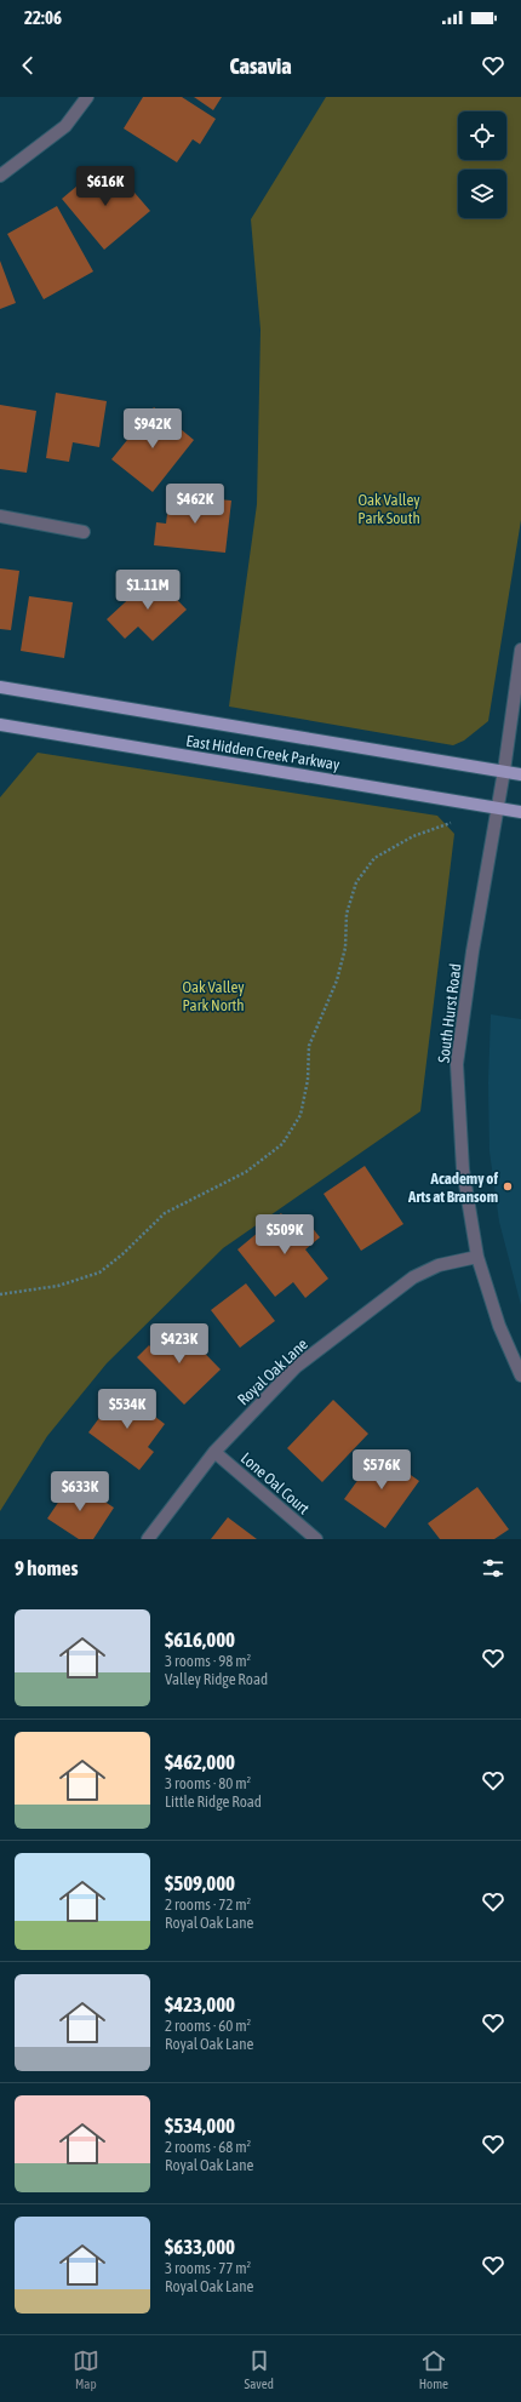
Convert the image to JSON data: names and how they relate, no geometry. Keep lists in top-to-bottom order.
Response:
{
  "streets": {
    "main road": ["East Hidden Creek Parkway"],
    "street": ["South Hurst Road", "Royal Oak Lane", "Lone Oal Court"]
  },
  "crossings": [
    ["East Hidden Creek Parkway", "South Hurst Road"],
    ["South Hurst Road", "Royal Oak Lane"],
    ["Royal Oak Lane", "Lone Oal Court"]
  ],
  "parks": ["Oak Valley Park South", "Oak Valley Park North"],
  "places": ["Academy of Arts at Bransom"],
  "page": {
    "status": "22:06",
    "header": "Casavia",
    "price": [
      "$616K",
      "$942K",
      "$462K",
      "$1.11M",
      "$509K",
      "$423K",
      "$534K",
      "$576K",
      "$633K"
    ],
    "heading": "9 homes",
    "list": [
      {
        "name": "$616,000",
        "note": "3 rooms · 98 m² · Valley Ridge Road"
      },
      {
        "name": "$462,000",
        "note": "3 rooms · 80 m² · Little Ridge Road"
      },
      {
        "name": "$509,000",
        "note": "2 rooms · 72 m² · Royal Oak Lane"
      },
      {
        "name": "$423,000",
        "note": "2 rooms · 60 m² · Royal Oak Lane"
      },
      {
        "name": "$534,000",
        "note": "2 rooms · 68 m² · Royal Oak Lane"
      },
      {
        "name": "$633,000",
        "note": "3 rooms · 77 m² · Royal Oak Lane"
      }
    ],
    "tabs": ["Map", "Saved", "Home"]
  }
}
